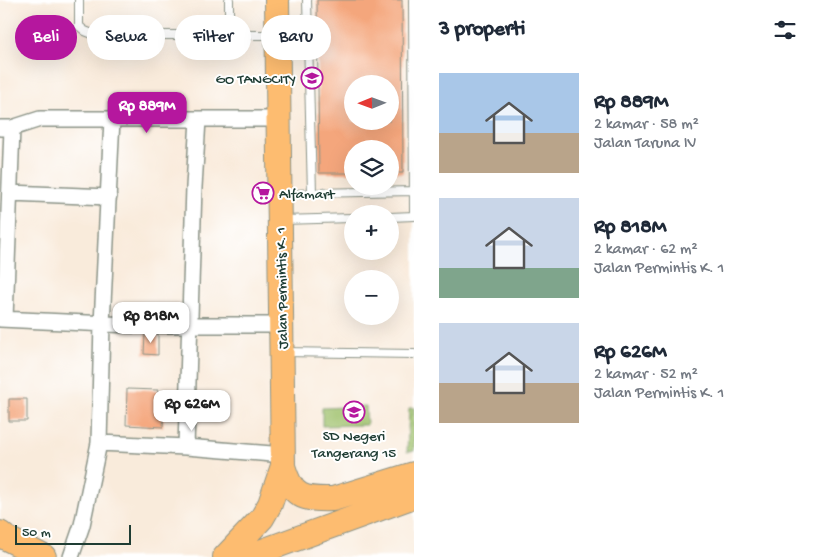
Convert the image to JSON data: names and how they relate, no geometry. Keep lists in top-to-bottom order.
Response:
{
  "streets": {
    "main road": ["Jalan Permintis K. 1"]
  },
  "places": {
    "school or university": ["GO TANGCITY", "SD Negeri Tangerang 15"],
    "supermarket": ["Alfamart"]
  },
  "scale_bar": "50 m",
  "north": "left",
  "page": {
    "heading": "3 properti",
    "chip": [
      "Beli",
      "Sewa",
      "Filter",
      "Baru"
    ],
    "list": [
      {
        "name": "Rp 889M",
        "note": "2 kamar · 58 m² · Jalan Taruna IV"
      },
      {
        "name": "Rp 818M",
        "note": "2 kamar · 62 m² · Jalan Permintis K. 1"
      },
      {
        "name": "Rp 626M",
        "note": "2 kamar · 52 m² · Jalan Permintis K. 1"
      }
    ],
    "map_buttons": ["+", "−"],
    "price": ["Rp 889M", "Rp 818M", "Rp 626M"],
    "scale": "50 m"
  }
}
